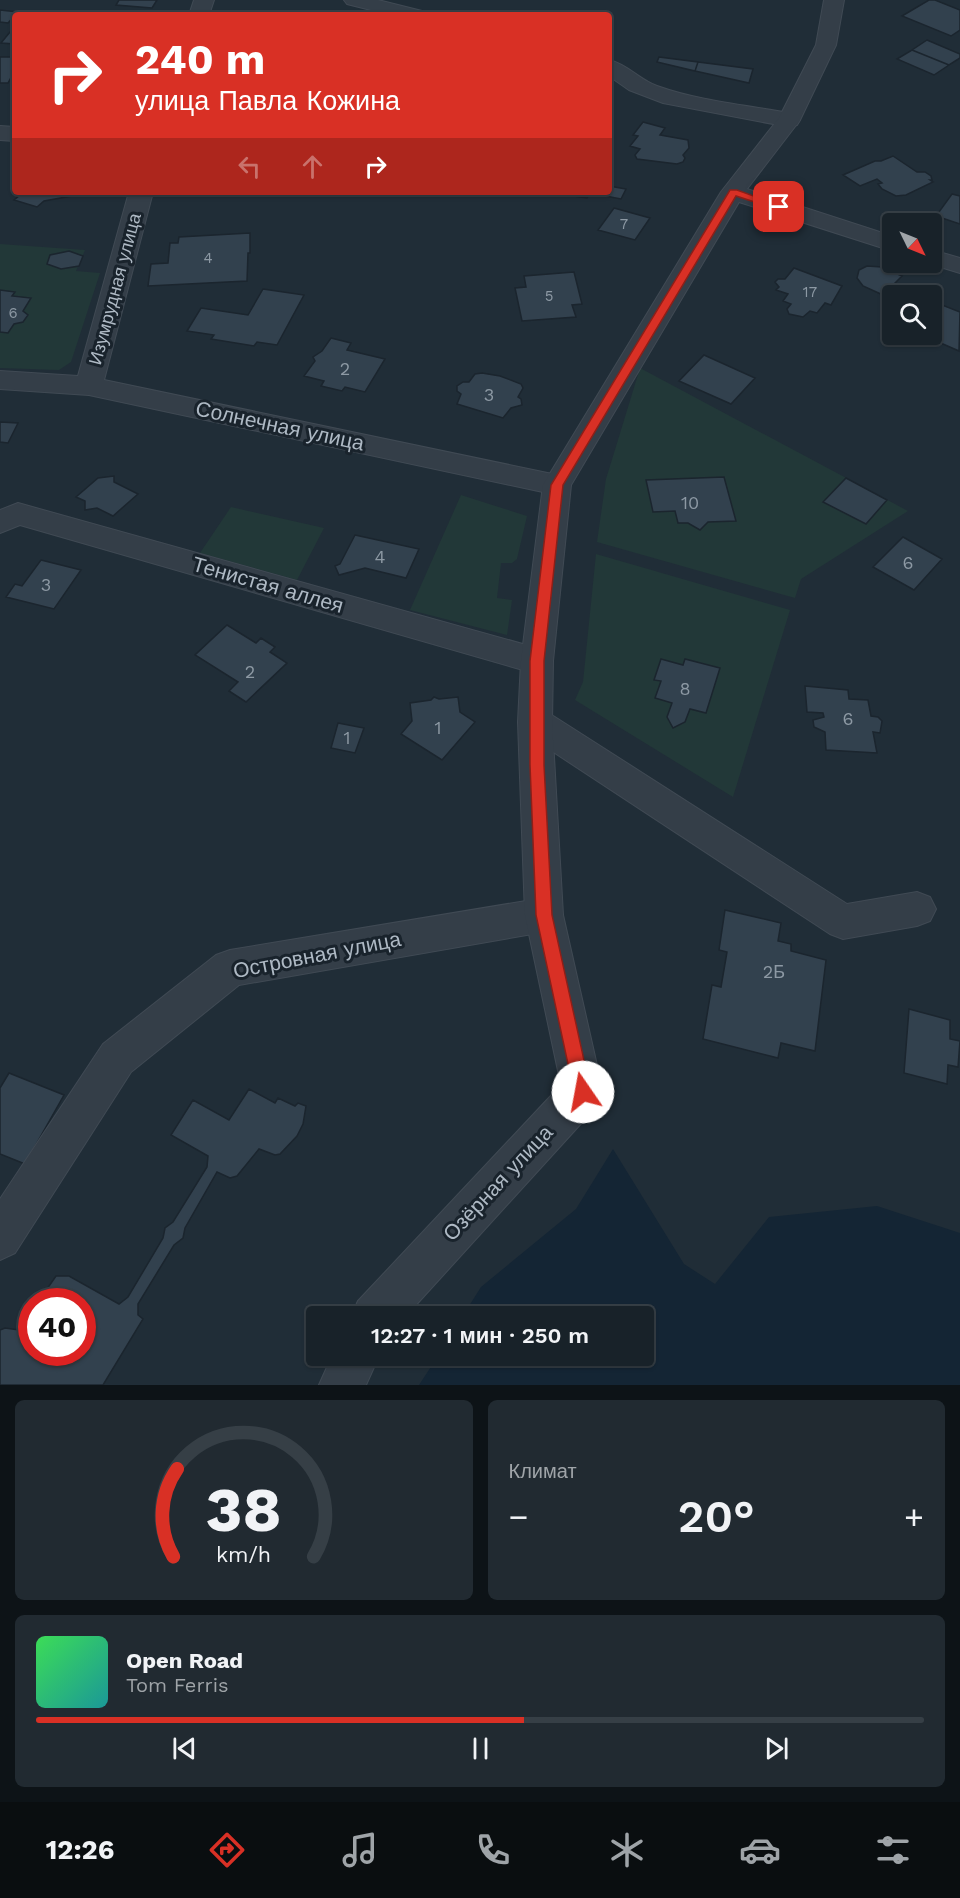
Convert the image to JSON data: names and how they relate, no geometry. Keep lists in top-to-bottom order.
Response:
{
  "streets": {
    "street": [
      "Изумрудная улица",
      "Солнечная улица",
      "Тенистая аллея",
      "Островная улица",
      "Озёрная улица"
    ]
  },
  "crossings": [
    ["Изумрудная улица", "Солнечная улица"],
    ["Солнечная улица", "Озёрная улица"],
    ["Тенистая аллея", "Озёрная улица"],
    ["Островная улица", "Озёрная улица"]
  ],
  "house_numbers": [
    "7",
    "4",
    "17",
    "5",
    "6",
    "2",
    "3",
    "10",
    "4",
    "6",
    "3",
    "2",
    "8",
    "6",
    "1",
    "1",
    "2Б"
  ],
  "north": "bottom right",
  "page": {
    "turn": ["240 m", "улица Павла Кожина"],
    "limit": "40",
    "trip": "12:27 · 1 мин · 250 m",
    "tile": "Климат",
    "heat": ["−", "20°", "+"],
    "song": ["Open Road", "Tom Ferris"],
    "tabs": "12:26",
    "gauge": ["38", "km/h"]
  }
}
